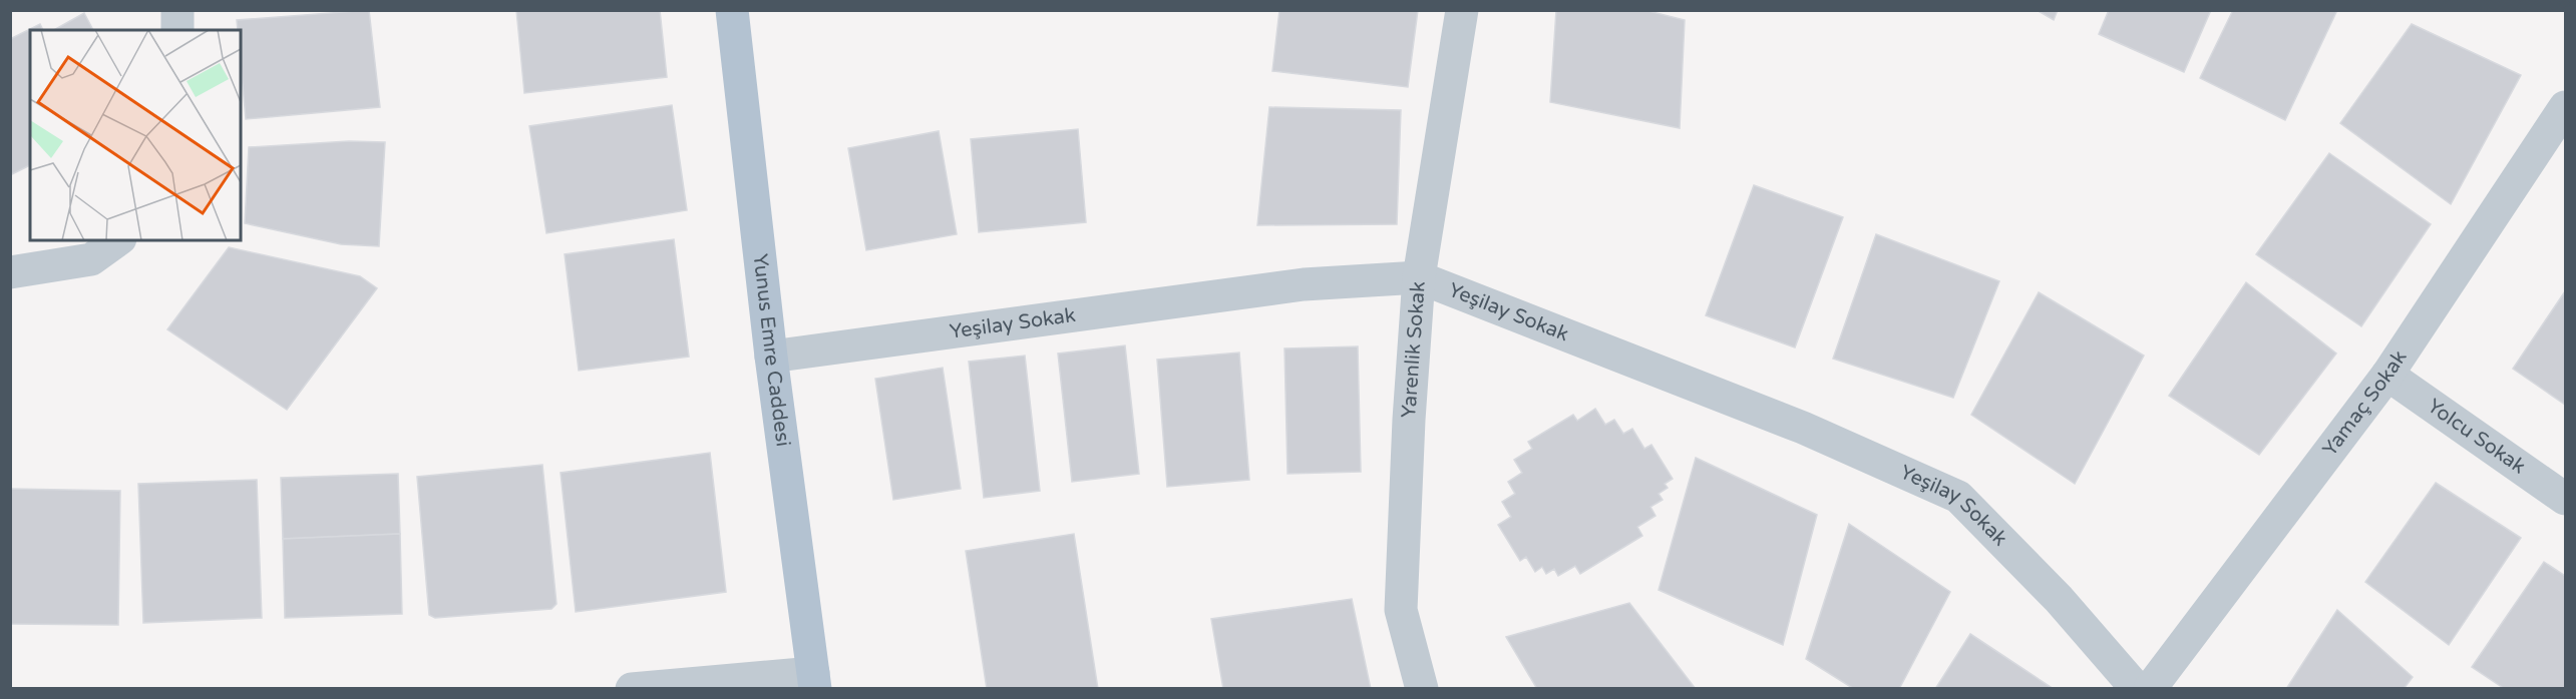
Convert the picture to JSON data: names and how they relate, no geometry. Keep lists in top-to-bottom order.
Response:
{
  "streets": {
    "main road": ["Yunus Emre Caddesi"],
    "street": [
      "Yeşilay Sokak",
      "Yarenlik Sokak",
      "Yamaç Sokak",
      "Yolcu Sokak"
    ]
  },
  "crossings": [
    ["Yeşilay Sokak", "Yunus Emre Caddesi"],
    ["Yeşilay Sokak", "Yarenlik Sokak"],
    ["Yamaç Sokak", "Yolcu Sokak"]
  ]
}
